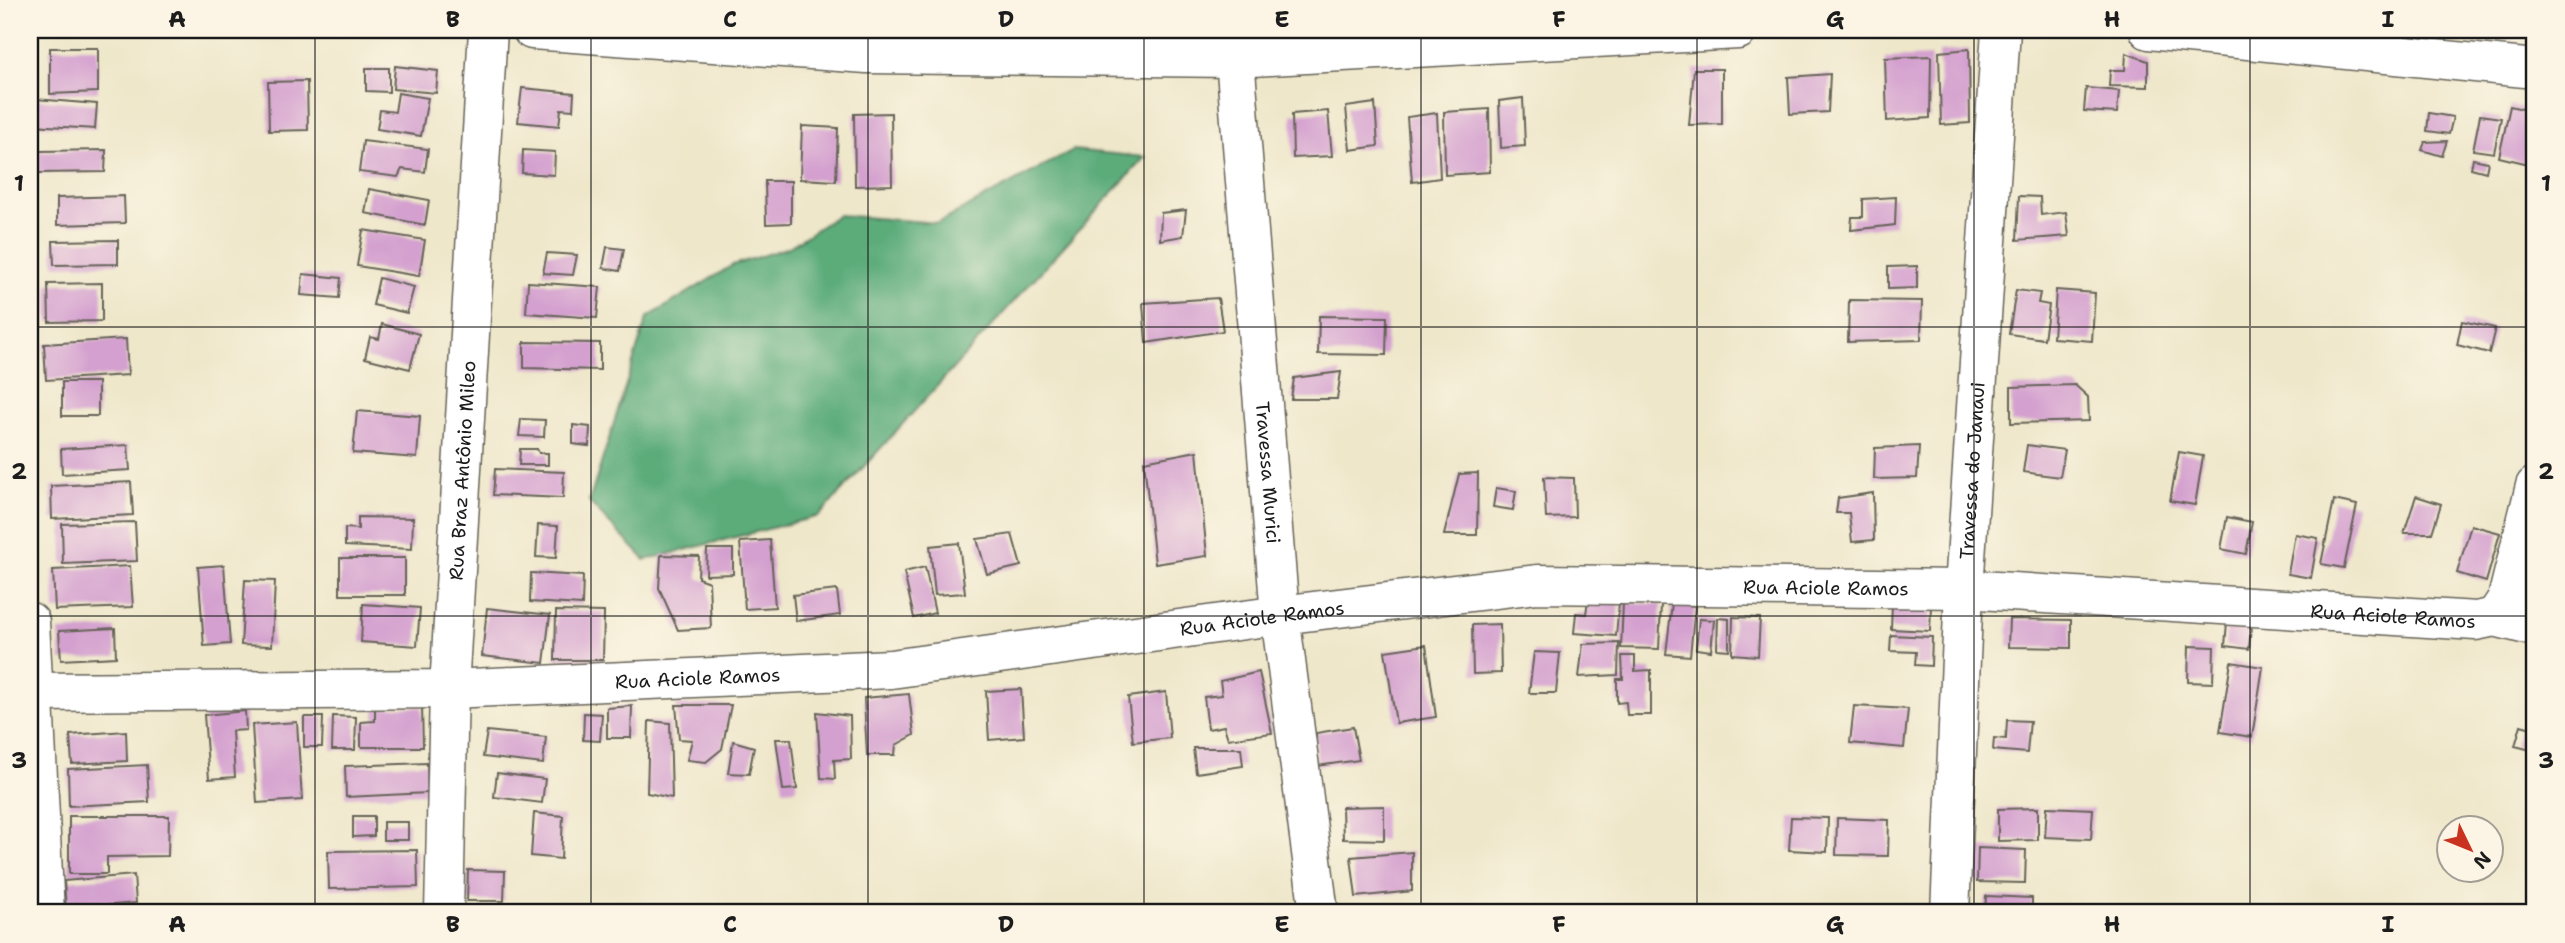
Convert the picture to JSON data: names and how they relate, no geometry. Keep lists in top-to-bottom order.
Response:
{
  "streets": {
    "street": [
      "Rua Braz Antônio Mileo",
      "Travessa do Janaui",
      "Travessa Murici",
      "Rua Aciole Ramos"
    ]
  },
  "crossings": [
    ["Rua Braz Antônio Mileo", "Rua Aciole Ramos"],
    ["Travessa do Janaui", "Rua Aciole Ramos"],
    ["Travessa Murici", "Rua Aciole Ramos"]
  ],
  "north": "bottom right",
  "grid": {
    "columns": [
      "A",
      "B",
      "C",
      "D",
      "E",
      "F",
      "G",
      "H",
      "I"
    ],
    "rows": ["1", "2", "3"]
  }
}
